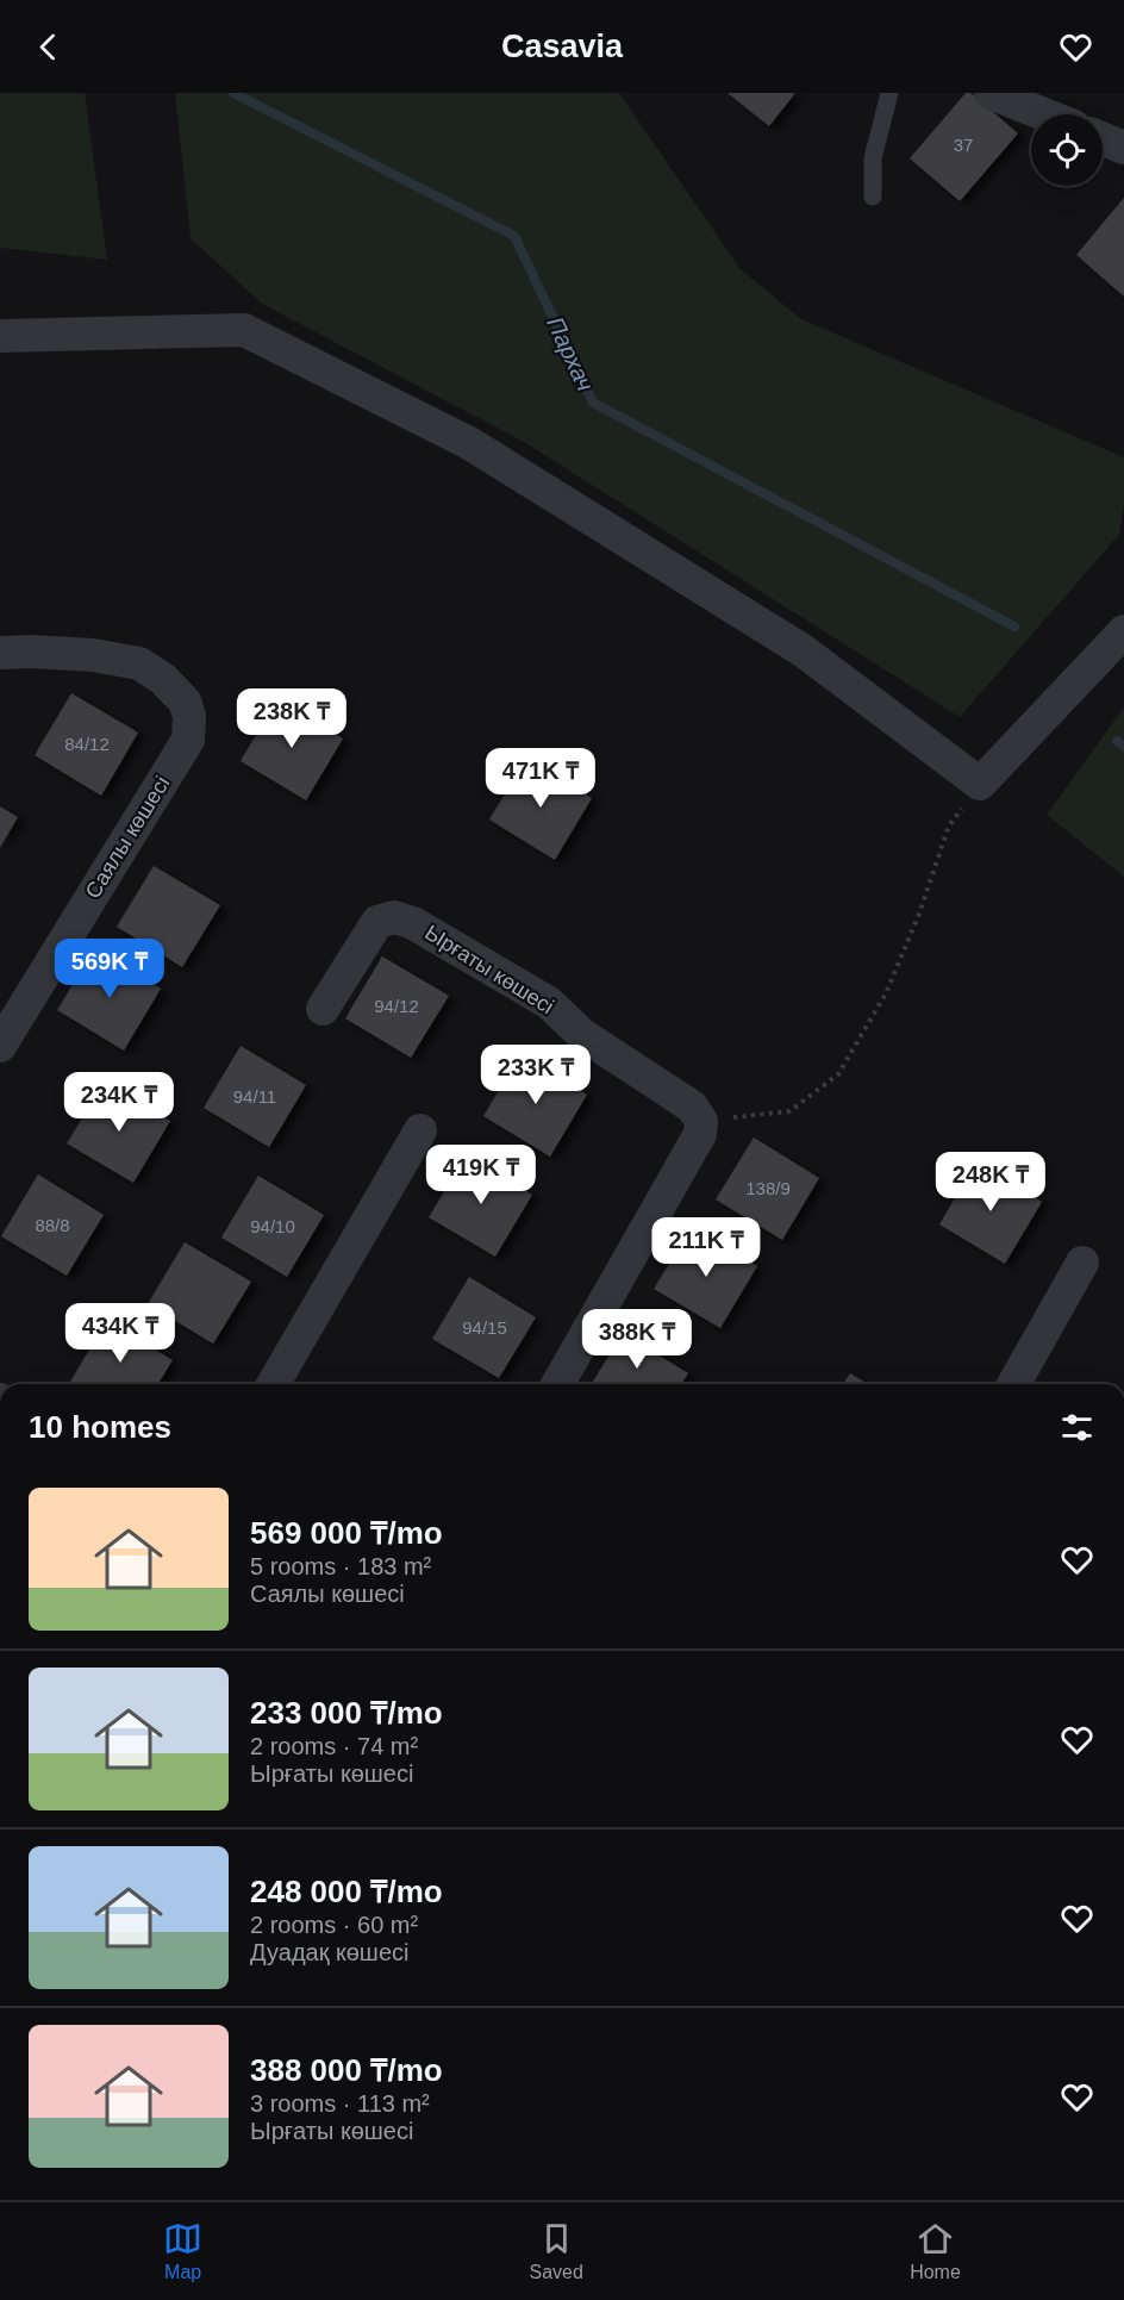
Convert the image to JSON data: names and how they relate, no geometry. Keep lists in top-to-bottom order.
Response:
{
  "streets": {
    "street": ["Саялы көшесі", "Ырғаты көшесі"]
  },
  "water": ["Пархач"],
  "house_numbers": [
    "37",
    "84/12",
    "94/12",
    "94/11",
    "138/9",
    "88/8",
    "94/10",
    "94/15"
  ],
  "page": {
    "header": "Casavia",
    "price": [
      "238K ₸",
      "471K ₸",
      "569K ₸",
      "233K ₸",
      "234K ₸",
      "419K ₸",
      "248K ₸",
      "211K ₸",
      "434K ₸",
      "388K ₸"
    ],
    "heading": "10 homes",
    "list": [
      {
        "name": "569 000 ₸/mo",
        "note": "5 rooms · 183 m² · Саялы көшесі"
      },
      {
        "name": "233 000 ₸/mo",
        "note": "2 rooms · 74 m² · Ырғаты көшесі"
      },
      {
        "name": "248 000 ₸/mo",
        "note": "2 rooms · 60 m² · Дуадақ көшесі"
      },
      {
        "name": "388 000 ₸/mo",
        "note": "3 rooms · 113 m² · Ырғаты көшесі"
      }
    ],
    "tabs": ["Map", "Saved", "Home"]
  }
}
